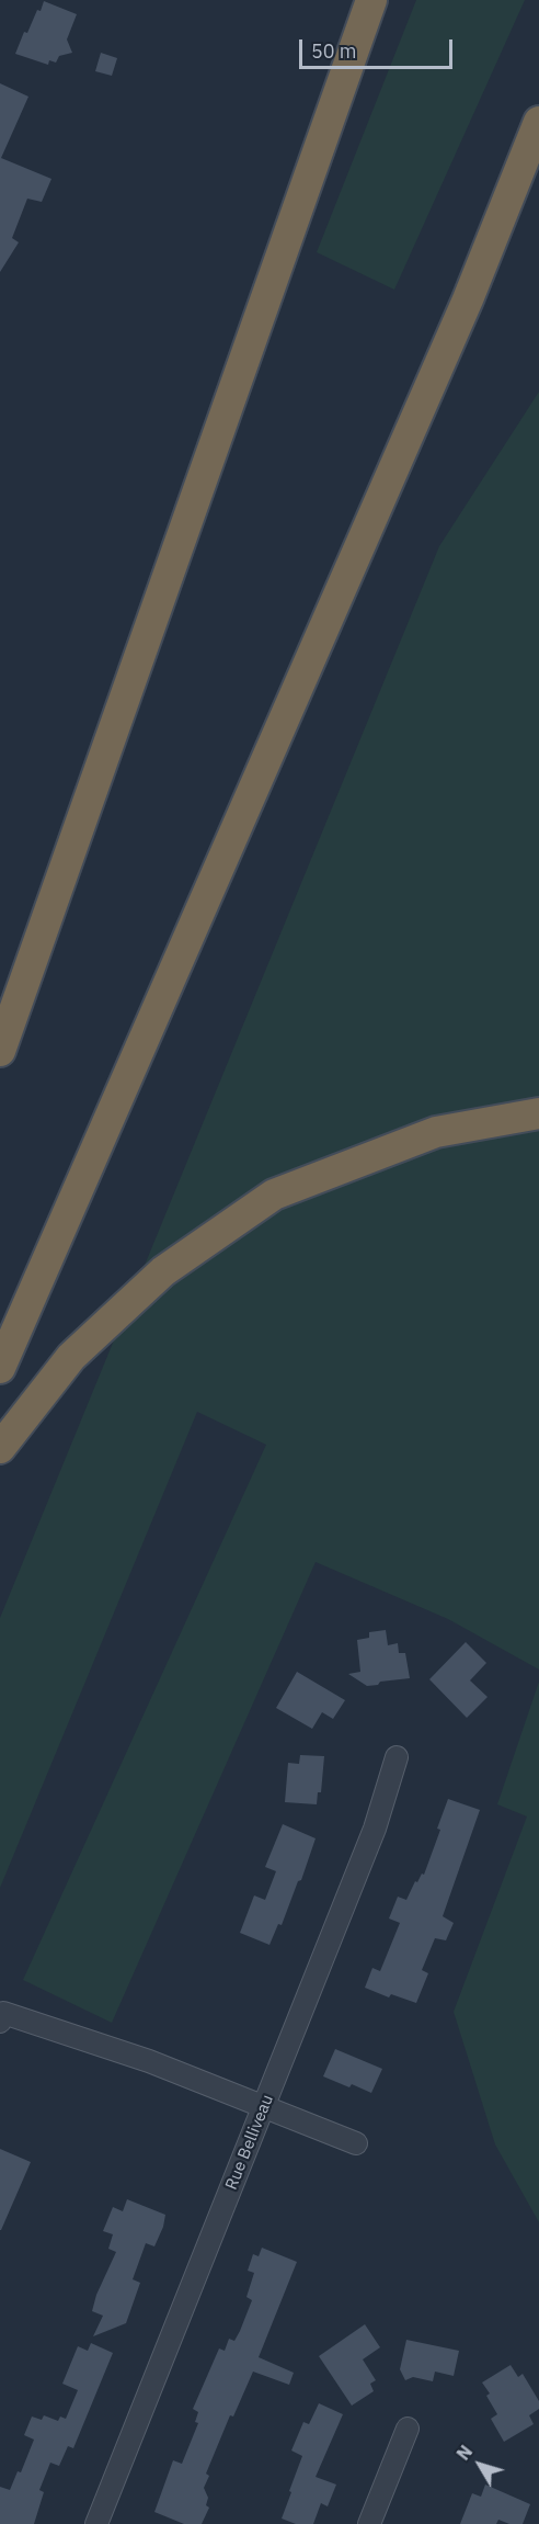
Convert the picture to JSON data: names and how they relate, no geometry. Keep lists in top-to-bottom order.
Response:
{
  "streets": {
    "street": ["Rue Belliveau"]
  },
  "scale_bar": "50 m",
  "north": "top left"
}
